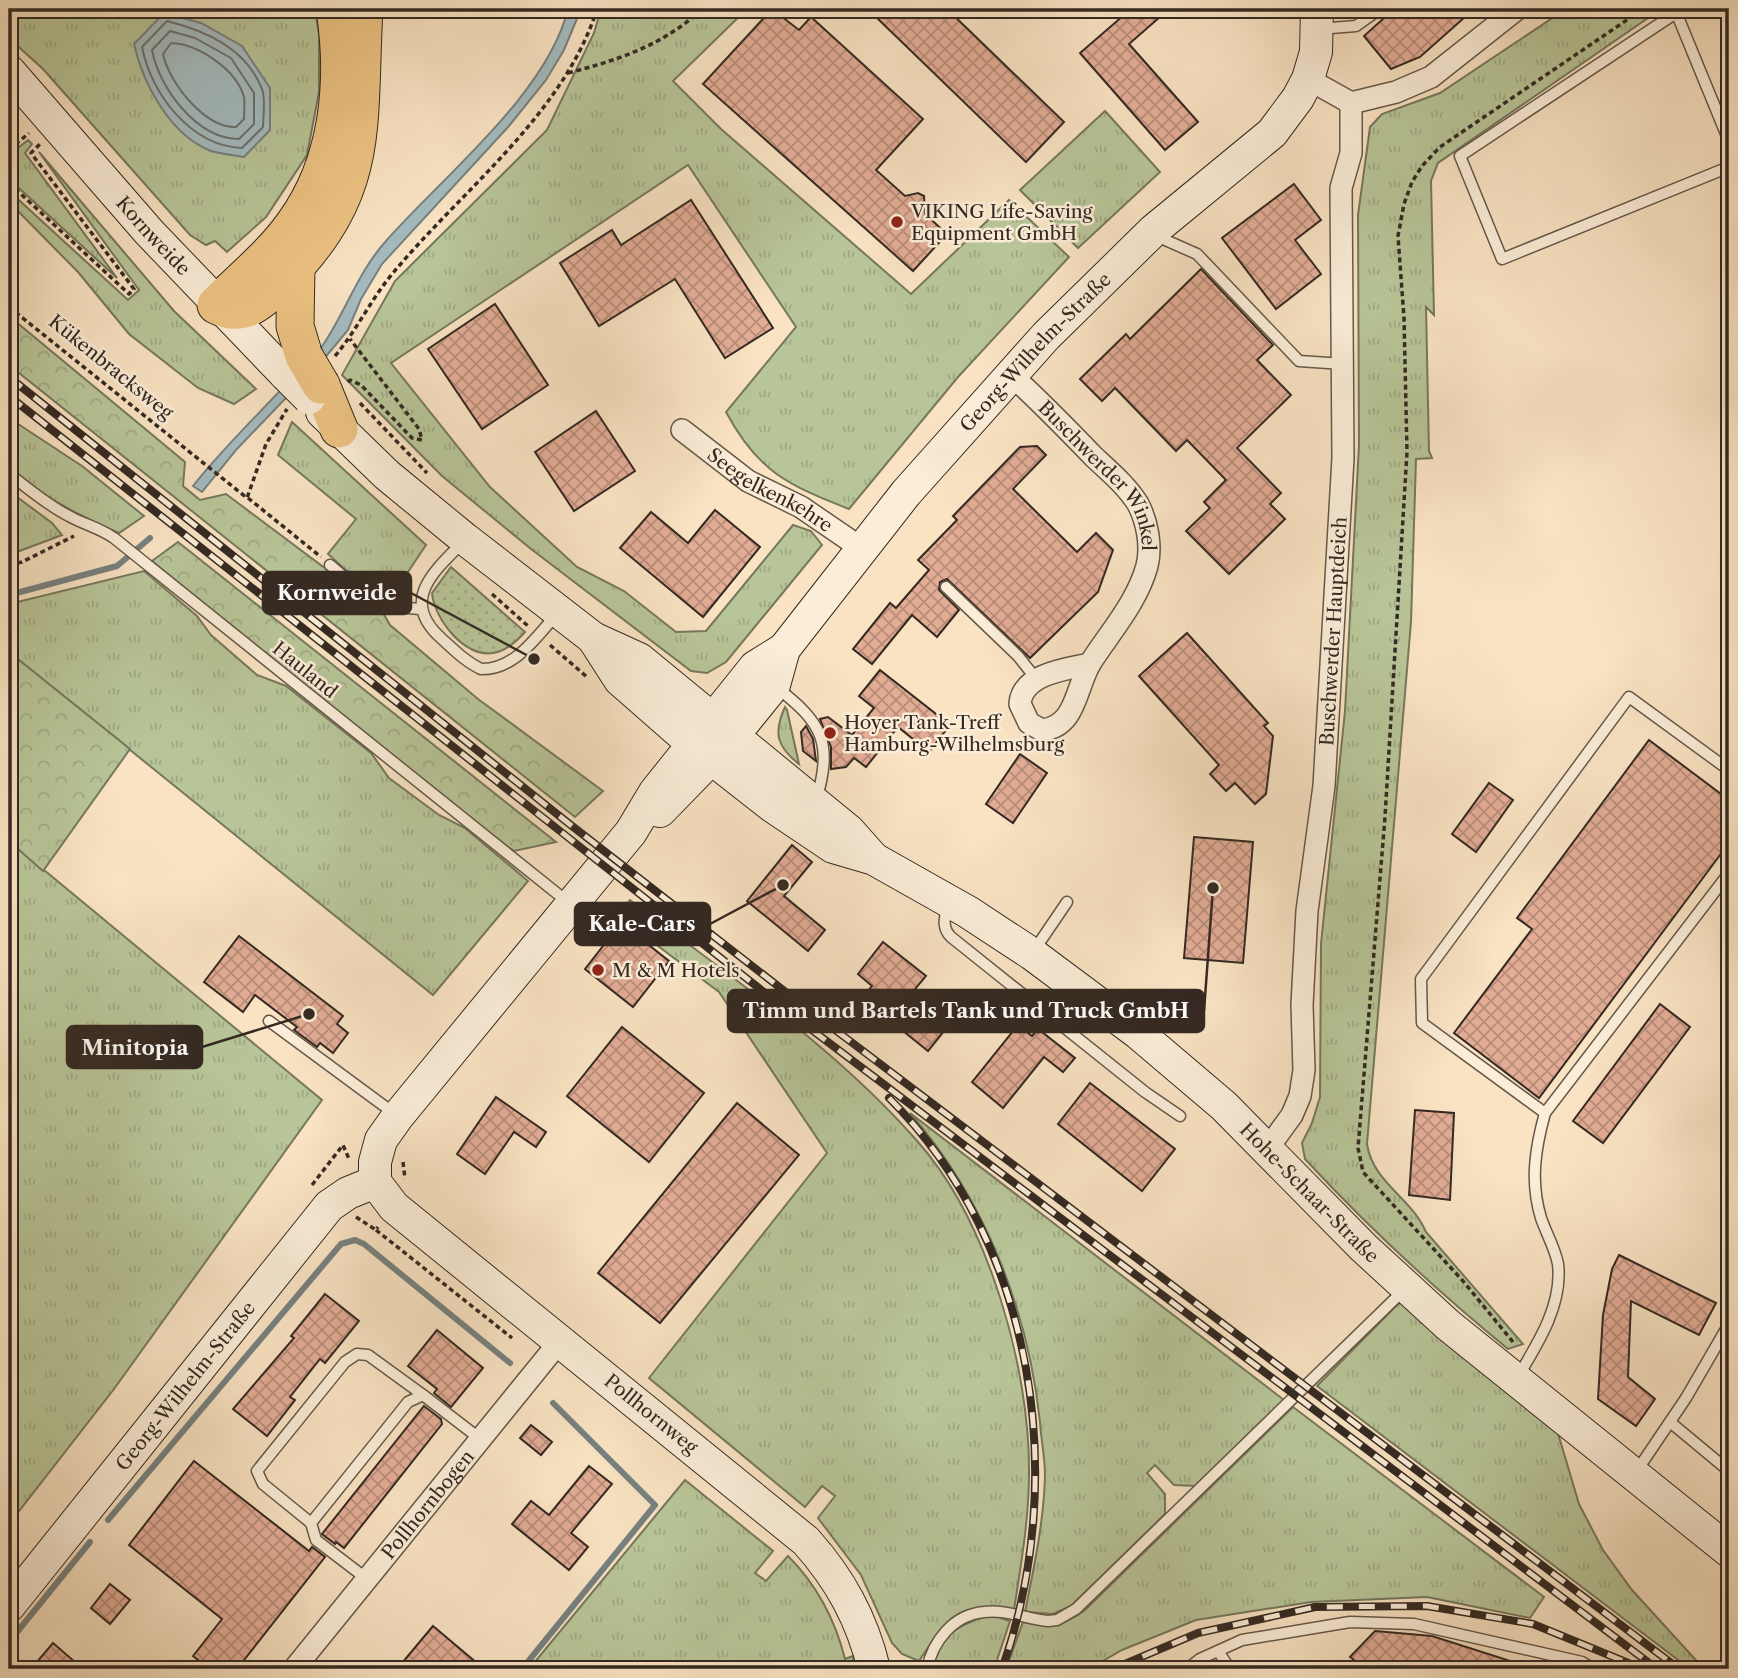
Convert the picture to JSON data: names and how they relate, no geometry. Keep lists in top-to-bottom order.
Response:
{
  "streets": {
    "main road": [
      "Kornweide",
      "Georg-Wilhelm-Straße",
      "Hohe-Schaar-Straße",
      "Pollhornweg"
    ],
    "street": [
      "Buschwerder Winkel",
      "Seegelkenkehre",
      "Buschwerder Hauptdeich",
      "Pollhornbogen"
    ],
    "lane": ["Hauland"],
    "path": ["Kükenbracksweg"]
  },
  "crossings": [
    ["Georg-Wilhelm-Straße", "Buschwerder Winkel"],
    ["Georg-Wilhelm-Straße", "Seegelkenkehre"],
    ["Georg-Wilhelm-Straße", "Hauland"],
    ["Georg-Wilhelm-Straße", "Hohe-Schaar-Straße"],
    ["Georg-Wilhelm-Straße", "Pollhornweg"],
    ["Buschwerder Hauptdeich", "Hohe-Schaar-Straße"],
    ["Pollhornweg", "Pollhornbogen"]
  ],
  "places": [
    "VIKING Life-Saving Equipment GmbH",
    "Kornweide",
    "Hoyer Tank-Treff Hamburg-Wilhelmsburg",
    "Kale-Cars",
    "Timm und Bartels Tank und Truck GmbH",
    "M & M Hotels",
    "Minitopia"
  ]
}
